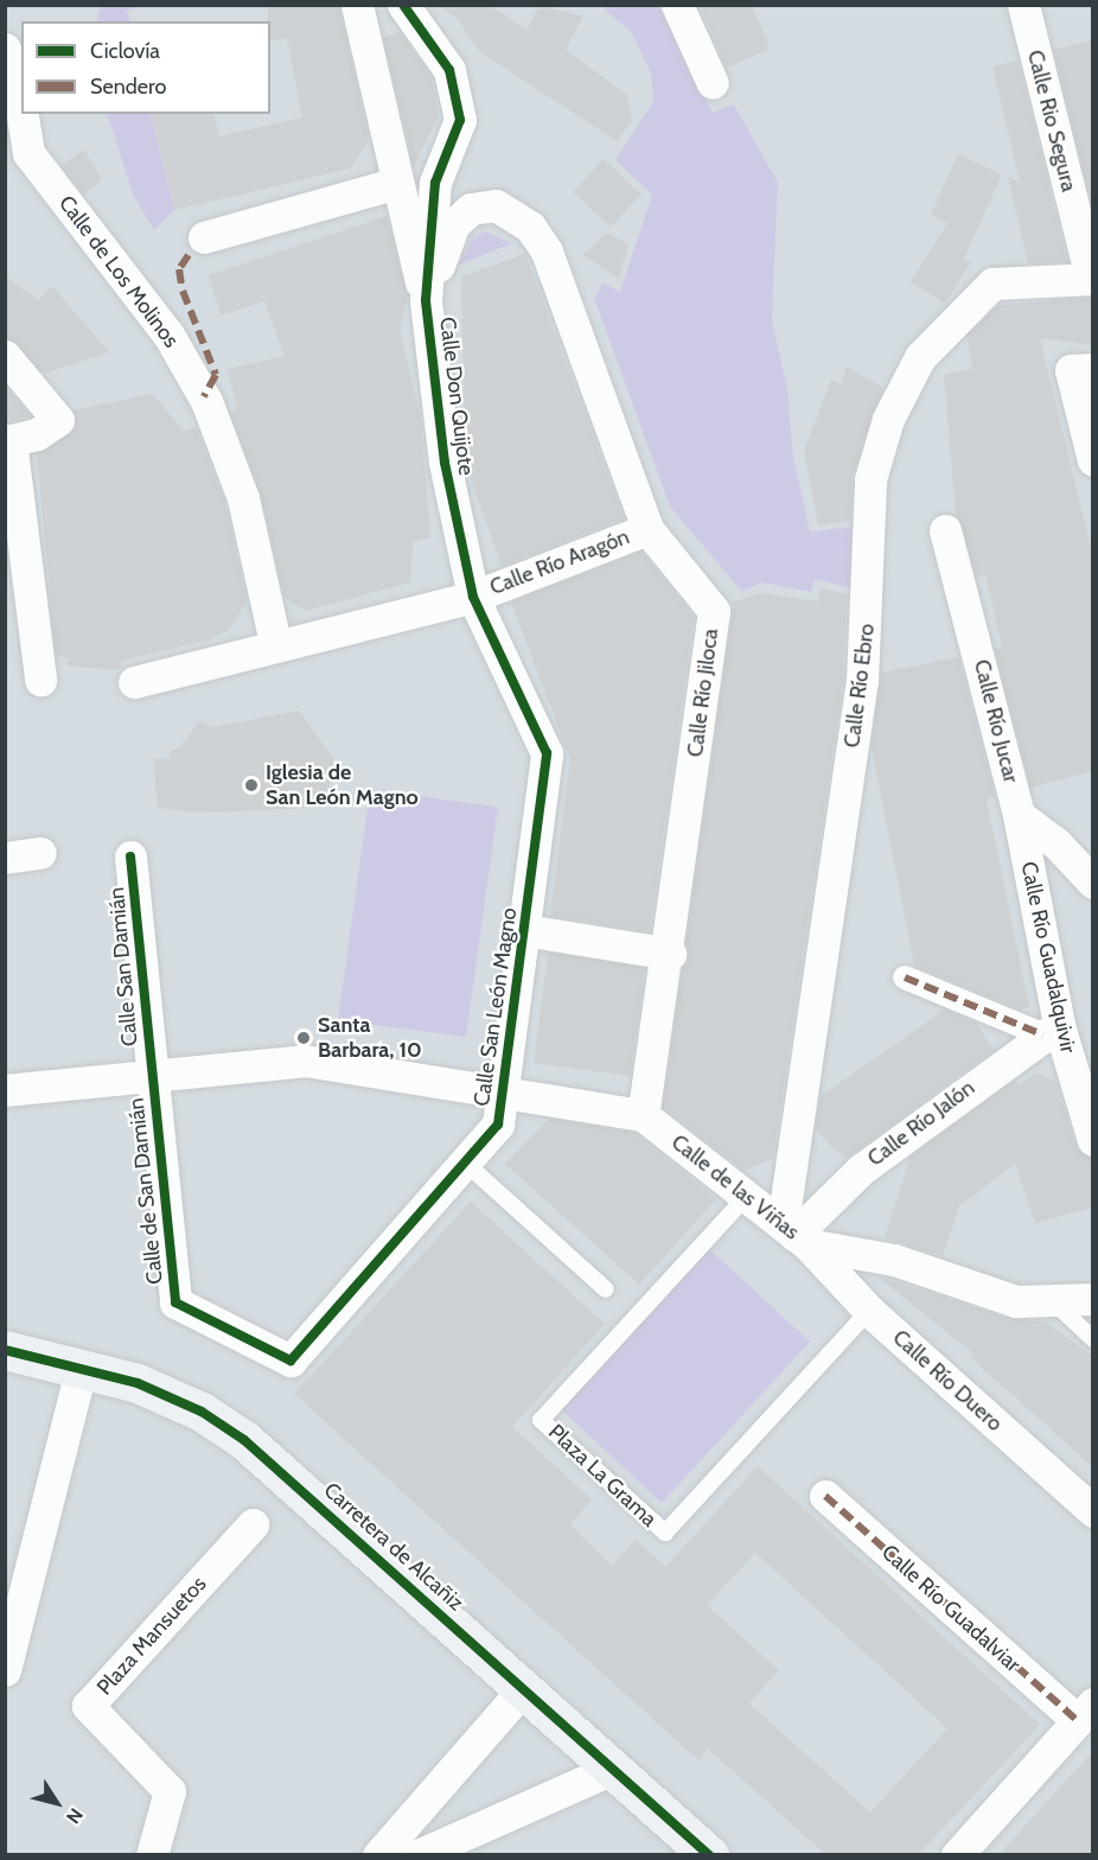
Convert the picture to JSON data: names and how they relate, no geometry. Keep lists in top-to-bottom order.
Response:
{
  "streets": {
    "main road": ["Carretera de Alcañiz"],
    "street": [
      "Calle Rio Segura",
      "Calle de Los Molinos",
      "Calle Don Quijote",
      "Calle Río Aragón",
      "Calle Río Ebro",
      "Calle Río Jiloca",
      "Calle Río Jucar",
      "Calle Río Guadalquivir",
      "Calle San Damián",
      "Calle San León Magno",
      "Calle Río Jalón",
      "Calle de las Viñas",
      "Calle de San Damián",
      "Calle Río Duero",
      "Calle Río Guadalviar",
      "Plaza Mansuetos"
    ],
    "lane": ["Plaza La Grama"]
  },
  "crossings": [
    ["Calle Rio Segura", "Calle Río Ebro"],
    ["Calle Don Quijote", "Calle Río Aragón"],
    ["Calle Don Quijote", "Calle Río Jiloca"],
    ["Calle Don Quijote", "Calle San León Magno"],
    ["Calle Río Aragón", "Calle Río Jiloca"],
    ["Calle Río Aragón", "Calle San León Magno"],
    ["Calle Río Ebro", "Calle Río Jalón"],
    ["Calle Río Ebro", "Calle de las Viñas"],
    ["Calle Río Ebro", "Calle Río Duero"],
    ["Calle Río Jiloca", "Calle San León Magno"],
    ["Calle Río Jiloca", "Calle de las Viñas"],
    ["Calle Río Jucar", "Calle Río Guadalquivir"],
    ["Calle Río Guadalquivir", "Calle Río Jalón"],
    ["Calle San Damián", "Calle de las Viñas"],
    ["Calle San Damián", "Calle de San Damián"],
    ["Calle San León Magno", "Calle de las Viñas"],
    ["Calle San León Magno", "Calle de San Damián"],
    ["Calle Río Jalón", "Calle de las Viñas"],
    ["Calle Río Jalón", "Calle Río Duero"],
    ["Calle de las Viñas", "Calle de San Damián"],
    ["Calle de las Viñas", "Calle Río Duero"],
    ["Calle de las Viñas", "Plaza La Grama"],
    ["Calle Río Duero", "Plaza La Grama"]
  ],
  "places": ["Iglesia de San León Magno", "Santa Barbara, 10"],
  "legend": ["Ciclovía", "Sendero"],
  "north": "bottom right"
}
